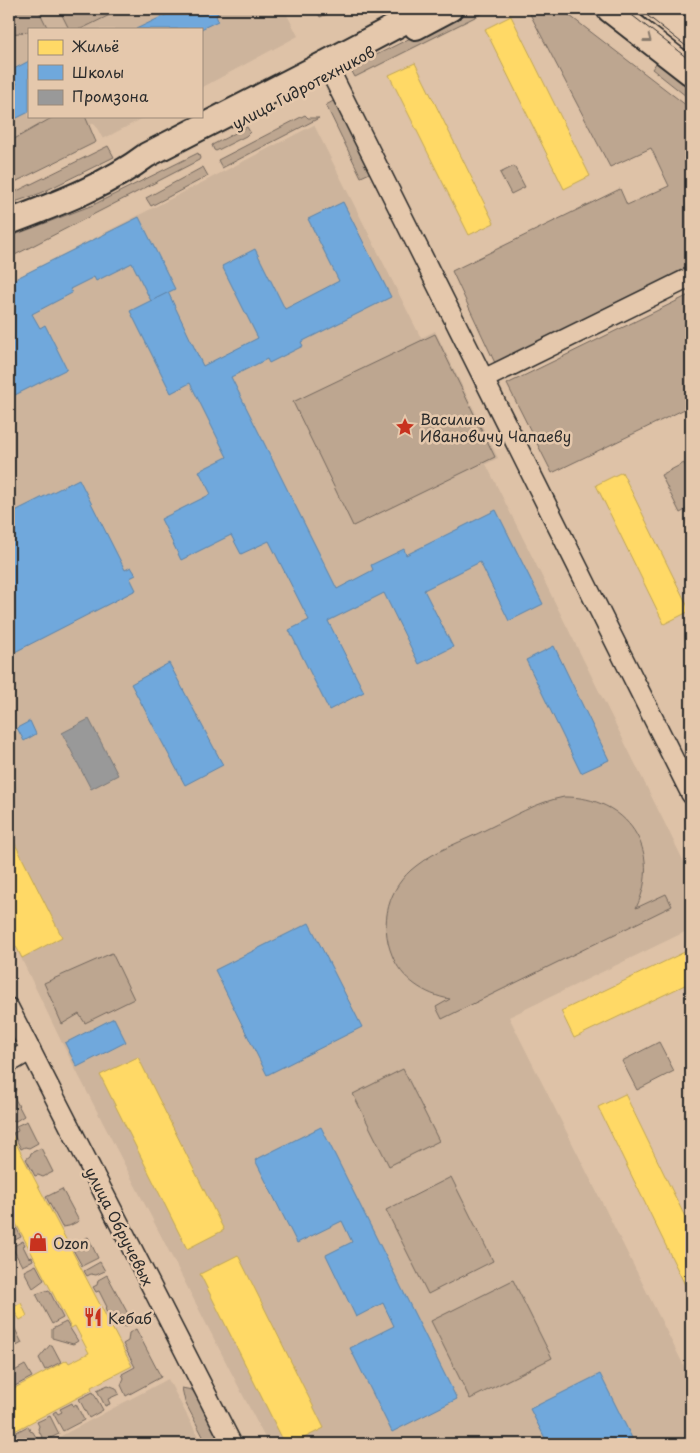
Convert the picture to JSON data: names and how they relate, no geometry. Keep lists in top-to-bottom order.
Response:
{
  "streets": {
    "street": ["улица Гидротехников", "улица Обручевых"]
  },
  "places": {
    "place": ["Василию Ивановичу Чапаеву"],
    "shop": ["Ozon"],
    "restaurant": ["Кебаб"]
  },
  "legend": ["Жильё", "Школы", "Промзона"]
}
